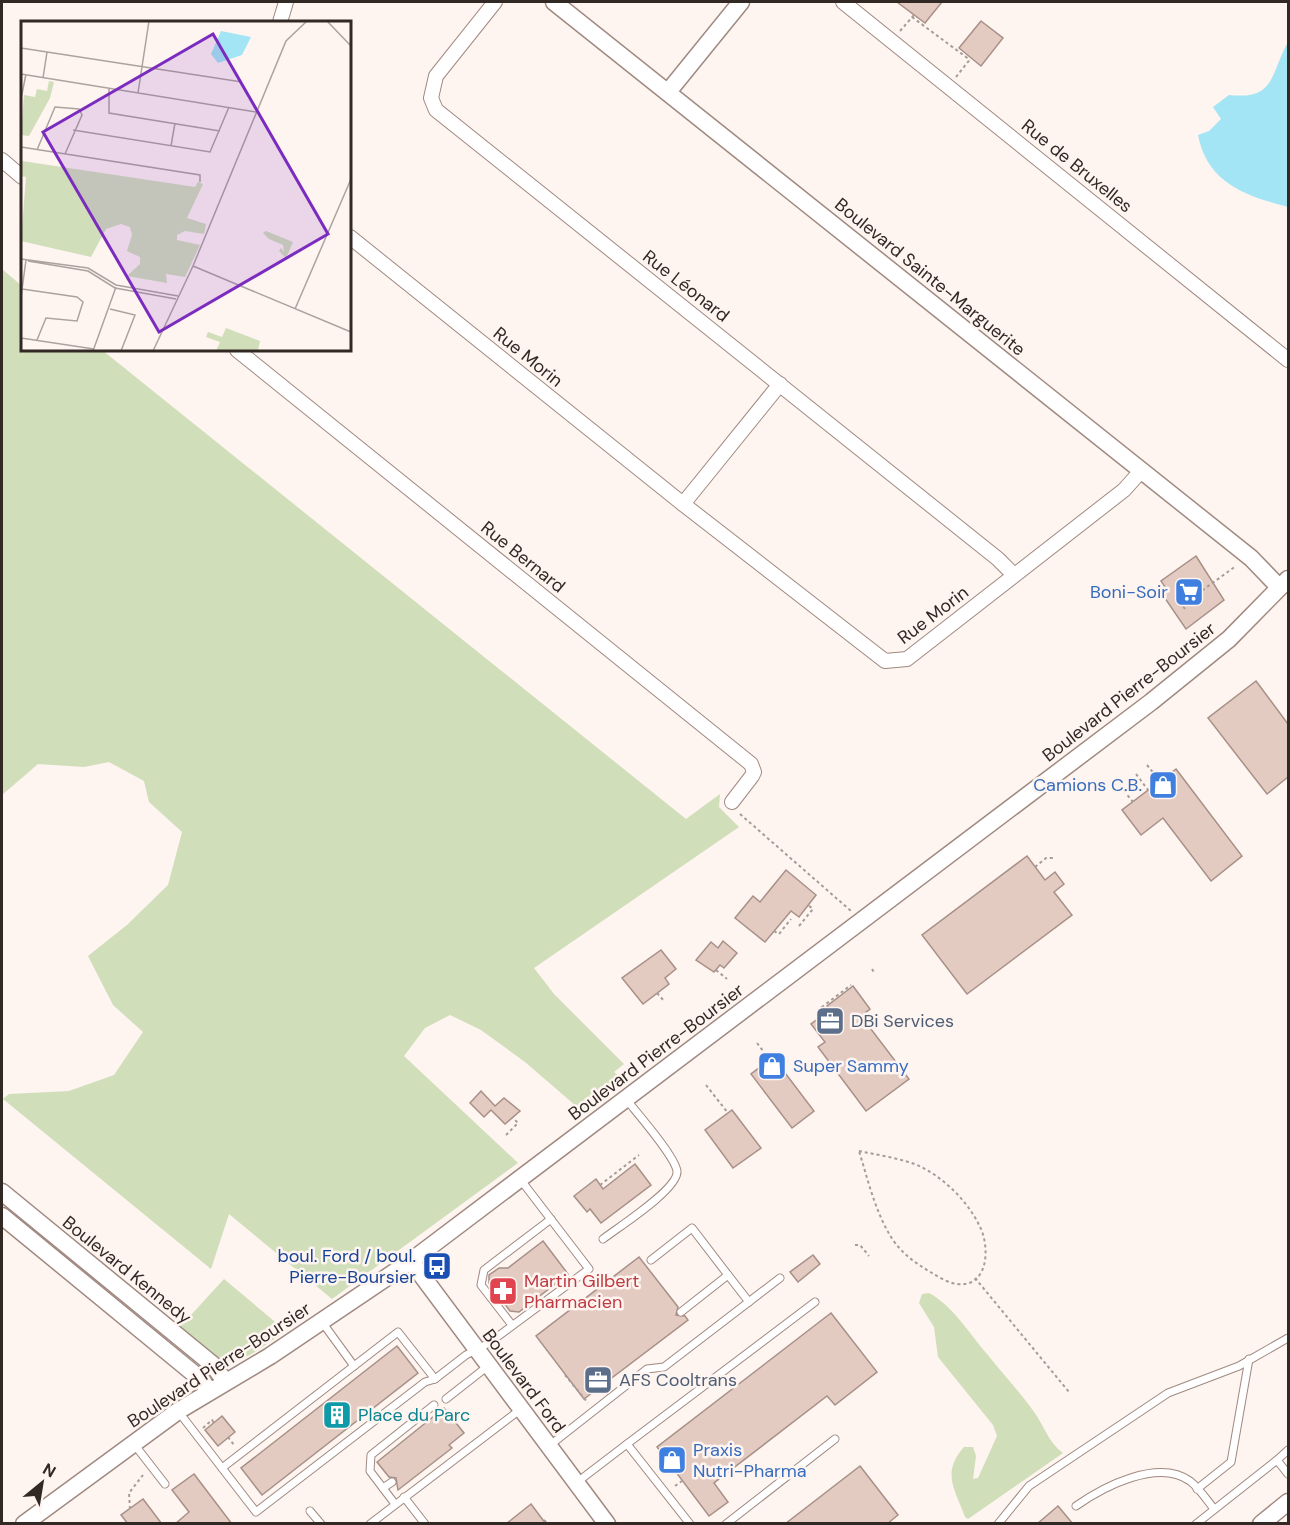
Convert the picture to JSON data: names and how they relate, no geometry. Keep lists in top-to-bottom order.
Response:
{
  "streets": {
    "street": [
      "Rue de Bruxelles",
      "Boulevard Sainte-Marguerite",
      "Rue Léonard",
      "Rue Morin",
      "Rue Bernard",
      "Boulevard Pierre-Boursier",
      "Boulevard Kennedy",
      "Boulevard Ford"
    ]
  },
  "crossings": [
    ["Boulevard Sainte-Marguerite", "Rue Morin"],
    ["Boulevard Sainte-Marguerite", "Boulevard Pierre-Boursier"],
    ["Rue Léonard", "Rue Morin"],
    ["Boulevard Pierre-Boursier", "Boulevard Kennedy"],
    ["Boulevard Pierre-Boursier", "Boulevard Ford"]
  ],
  "places": {
    "supermarket": ["Boni-Soir"],
    "shop": ["Camions C.B.", "Super Sammy", "Praxis Nutri-Pharma"],
    "office": ["DBi Services", "AFS Cooltrans"],
    "bus stop": ["boul. Ford / boul. Pierre-Boursier"],
    "pharmacy": ["Martin Gilbert Pharmacien"],
    "building": ["Place du Parc"]
  },
  "north": "top right"
}
